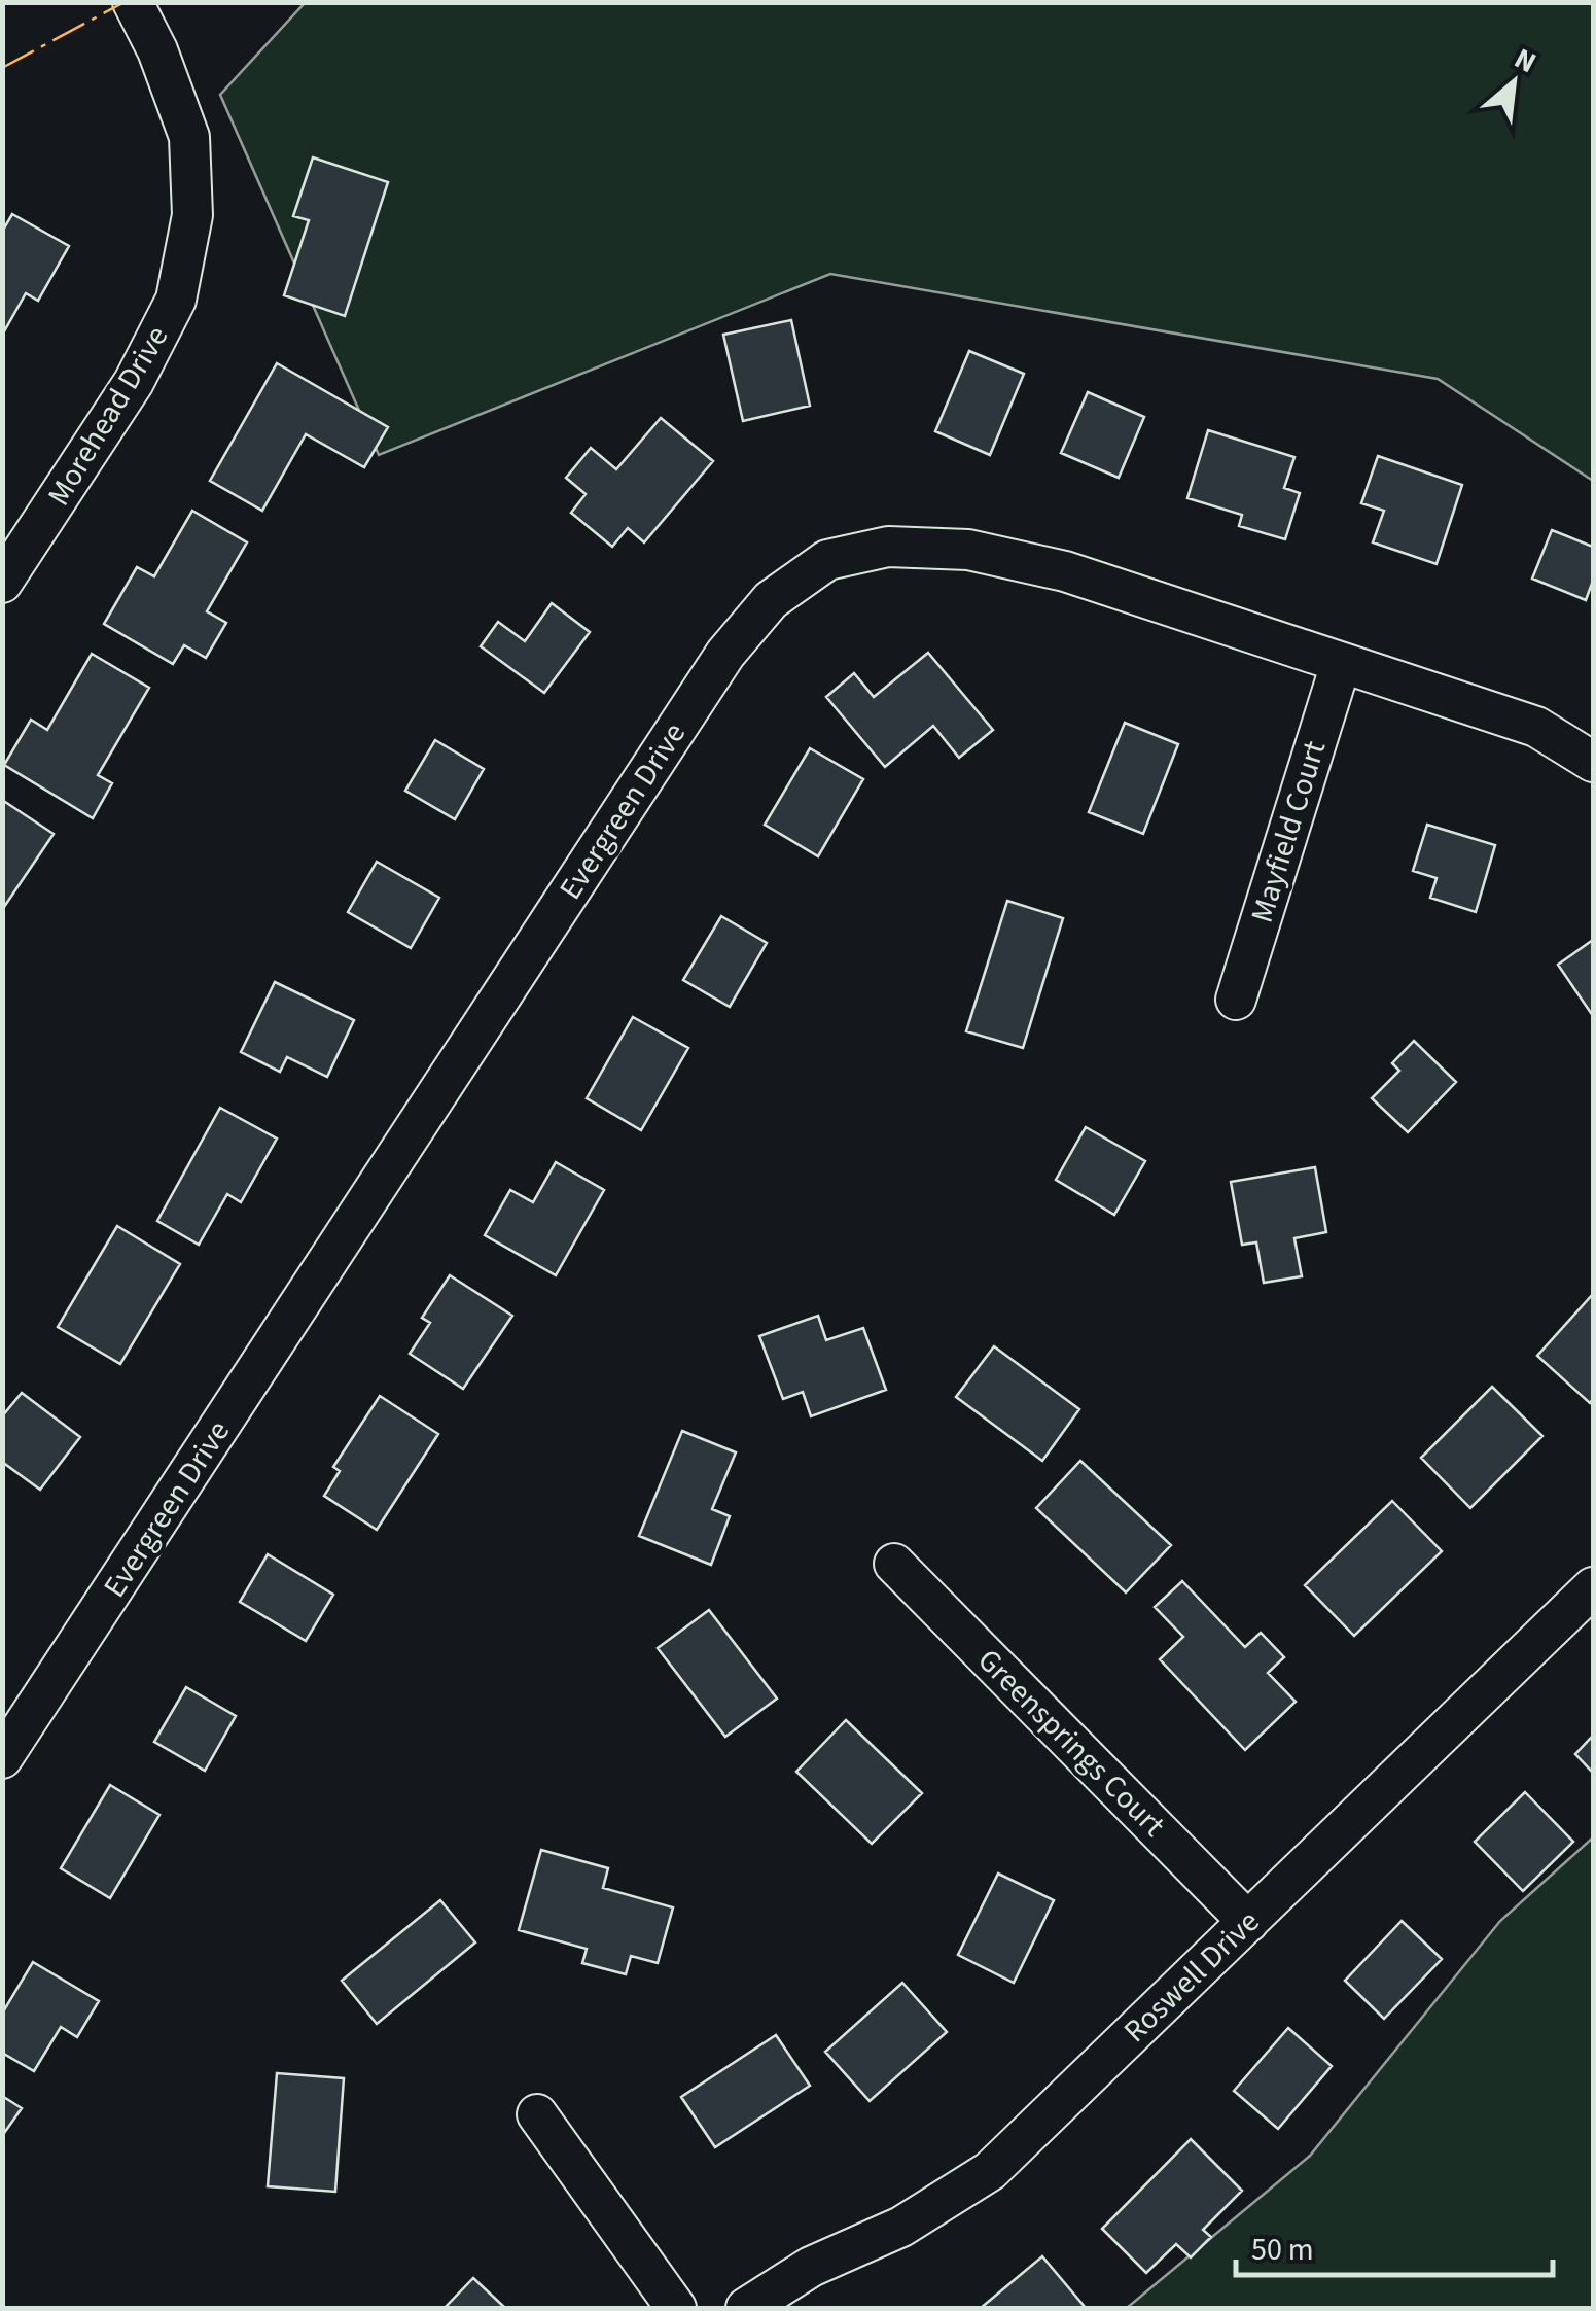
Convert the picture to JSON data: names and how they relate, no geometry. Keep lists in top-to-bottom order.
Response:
{
  "streets": {
    "street": [
      "Morehead Drive",
      "Evergreen Drive",
      "Mayfield Court",
      "Greensprings Court",
      "Roswell Drive"
    ]
  },
  "crossings": [
    ["Evergreen Drive", "Mayfield Court"],
    ["Greensprings Court", "Roswell Drive"]
  ],
  "scale_bar": "50 m",
  "north": "top right"
}
